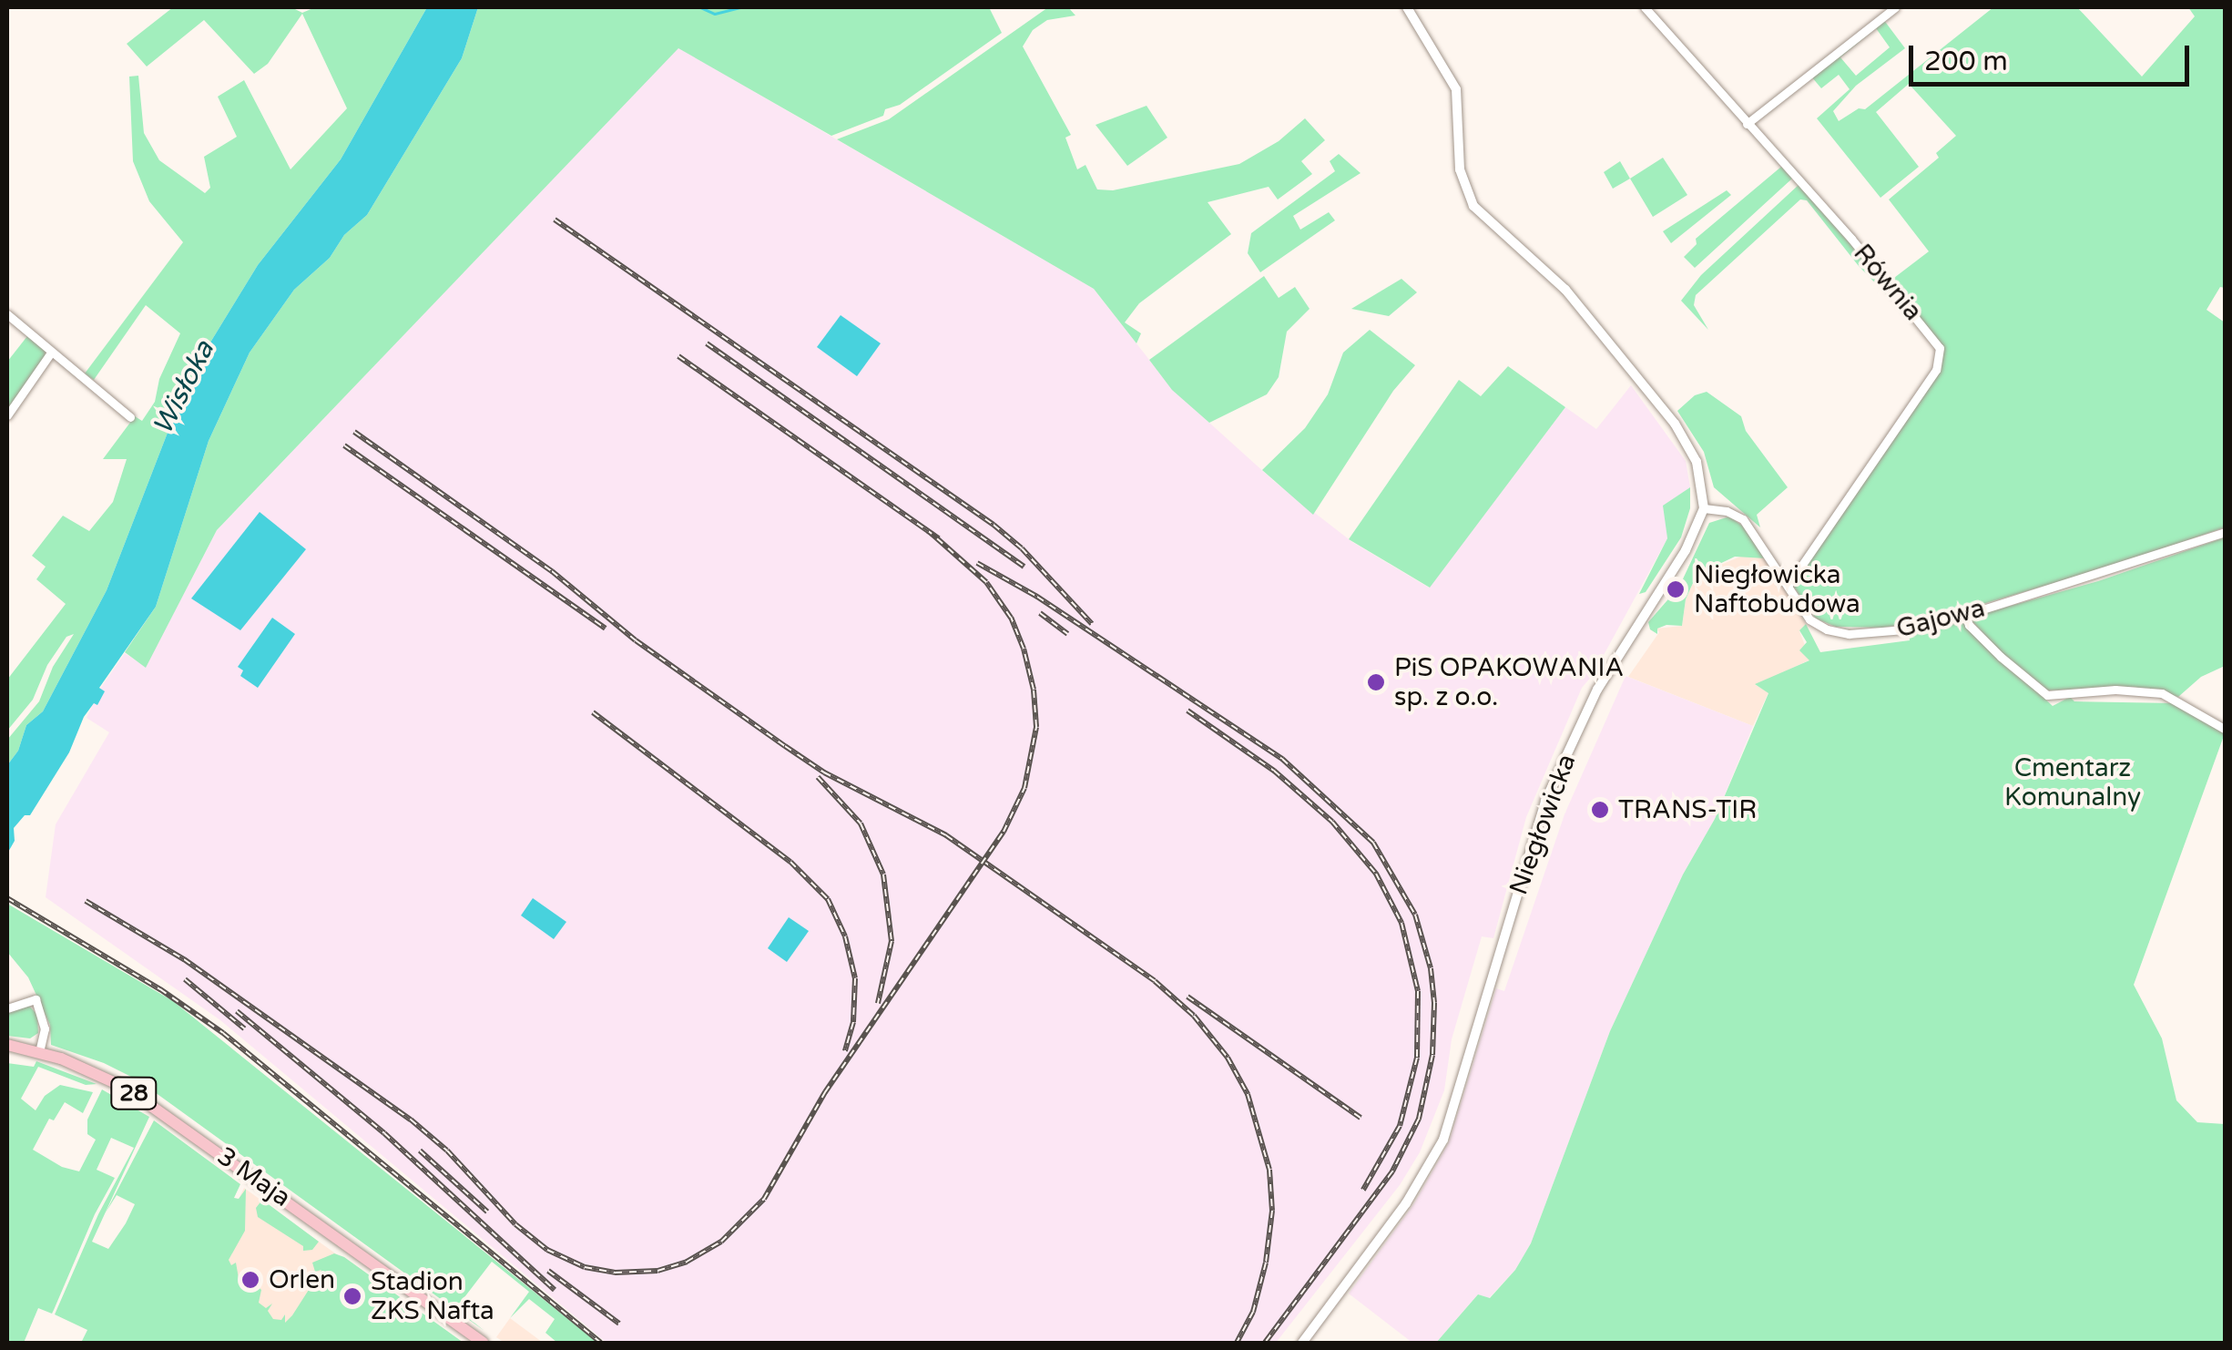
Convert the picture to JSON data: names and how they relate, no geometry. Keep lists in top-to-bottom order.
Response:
{
  "streets": {
    "main road": ["28", "3 Maja"],
    "street": ["Równia", "Gajowa", "Niegłowicka"]
  },
  "crossings": [
    ["Równia", "Gajowa"],
    ["Gajowa", "Niegłowicka"]
  ],
  "water": ["Wisłoka"],
  "parks": ["Cmentarz Komunalny"],
  "places": [
    "Niegłowicka Naftobudowa",
    "PiS OPAKOWANIA sp. z o.o.",
    "TRANS-TIR",
    "Orlen",
    "Stadion ZKS Nafta"
  ],
  "scale_bar": "200 m"
}
